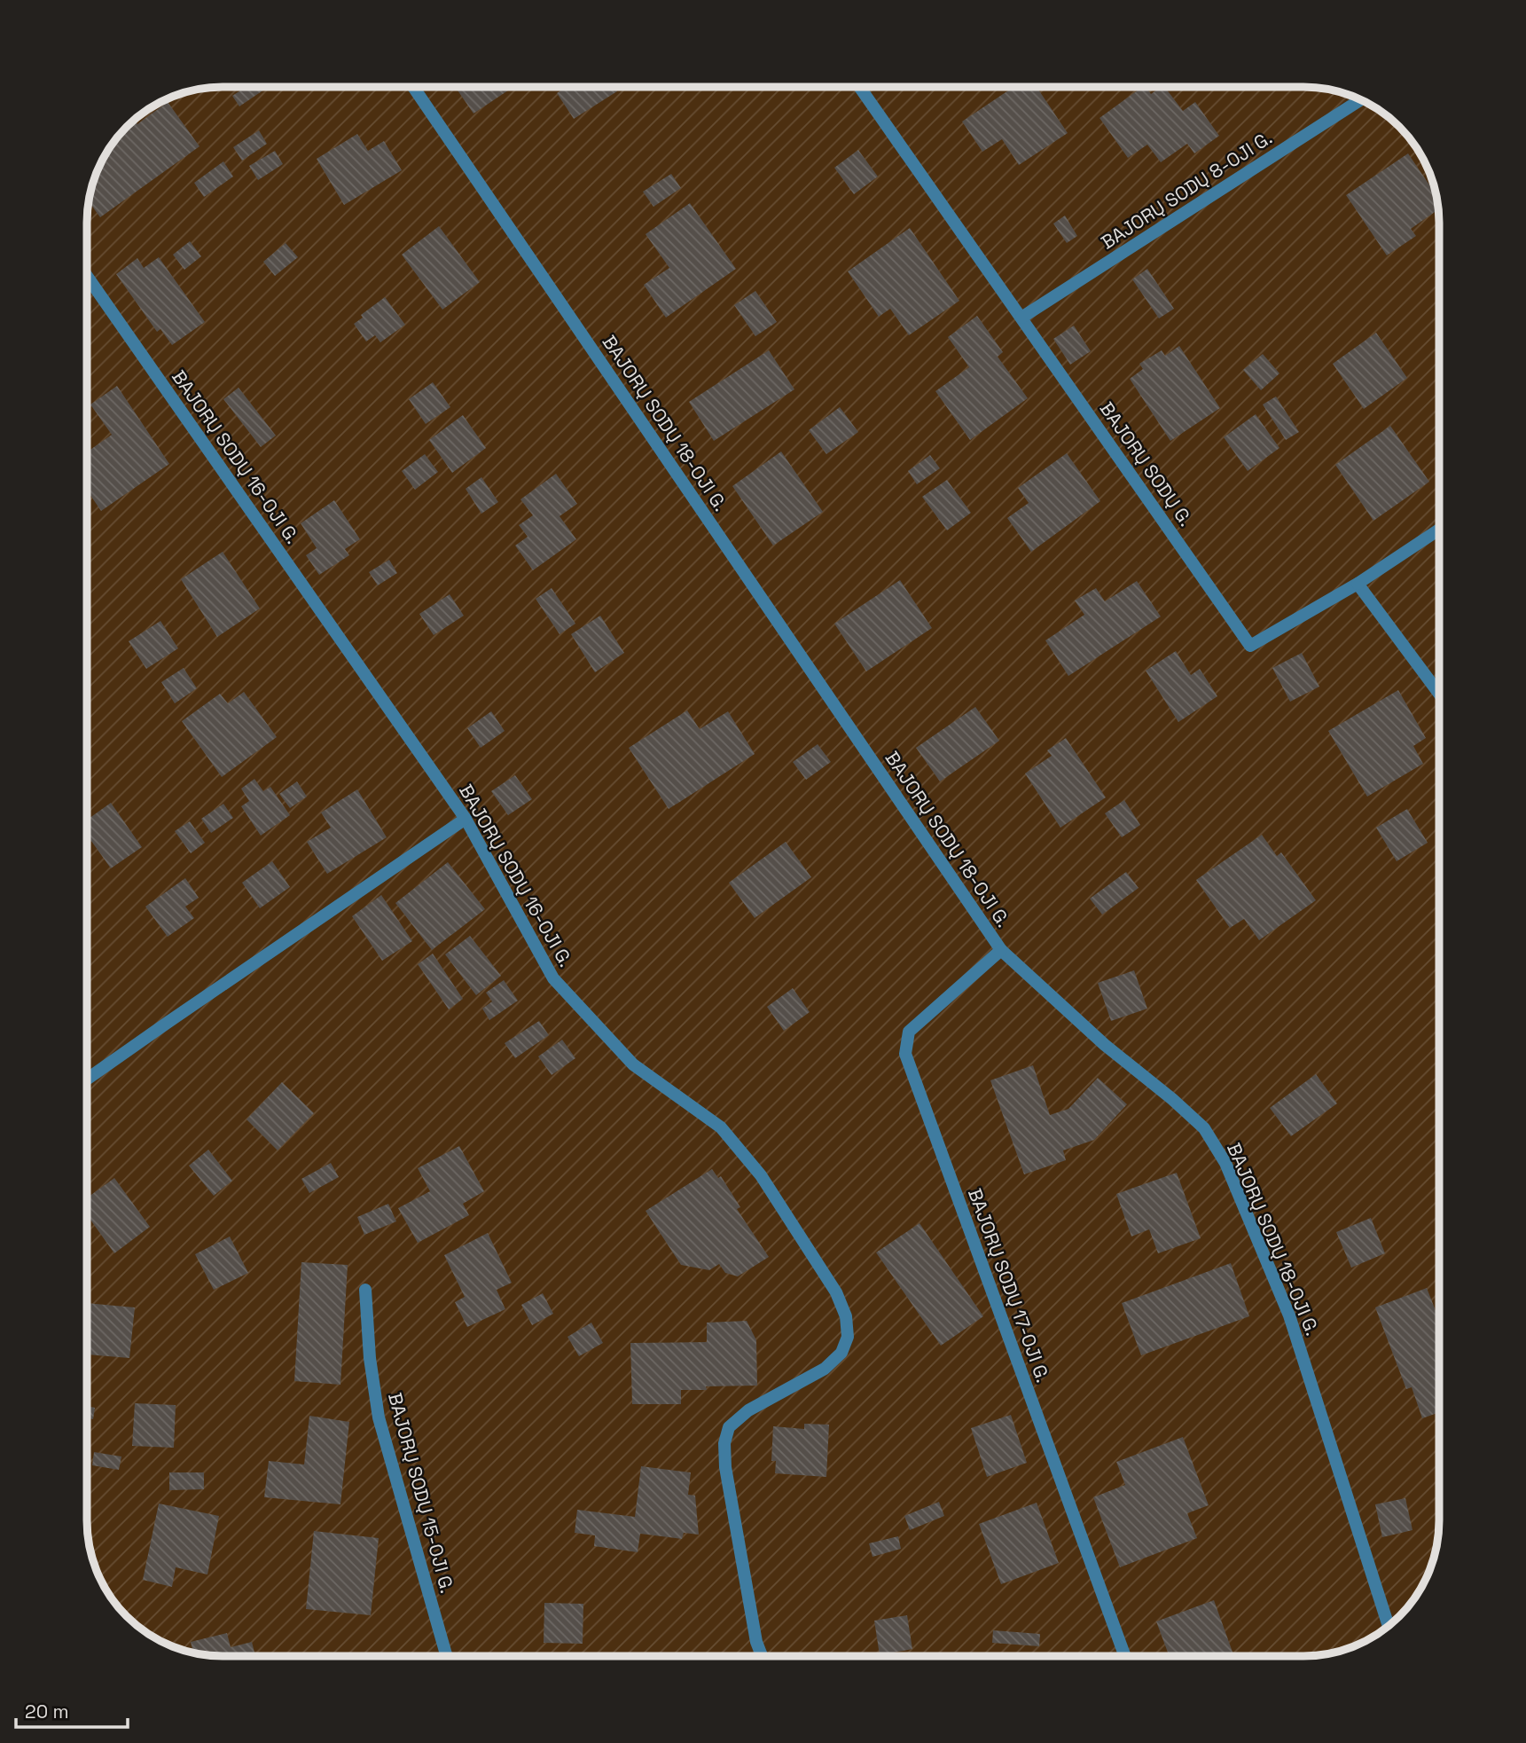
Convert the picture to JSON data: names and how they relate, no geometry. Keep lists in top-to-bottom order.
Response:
{
  "streets": {
    "street": [
      "BAJORŲ SODŲ 8-OJI G.",
      "BAJORŲ SODŲ 18-OJI G.",
      "BAJORŲ SODŲ 16-OJI G.",
      "BAJORŲ SODŲ G.",
      "BAJORŲ SODŲ 17-OJI G.",
      "BAJORŲ SODŲ 15-OJI G."
    ]
  },
  "crossings": [
    ["BAJORŲ SODŲ 8-OJI G.", "BAJORŲ SODŲ G."],
    ["BAJORŲ SODŲ 18-OJI G.", "BAJORŲ SODŲ 17-OJI G."]
  ],
  "scale_bar": "20 m"
}
